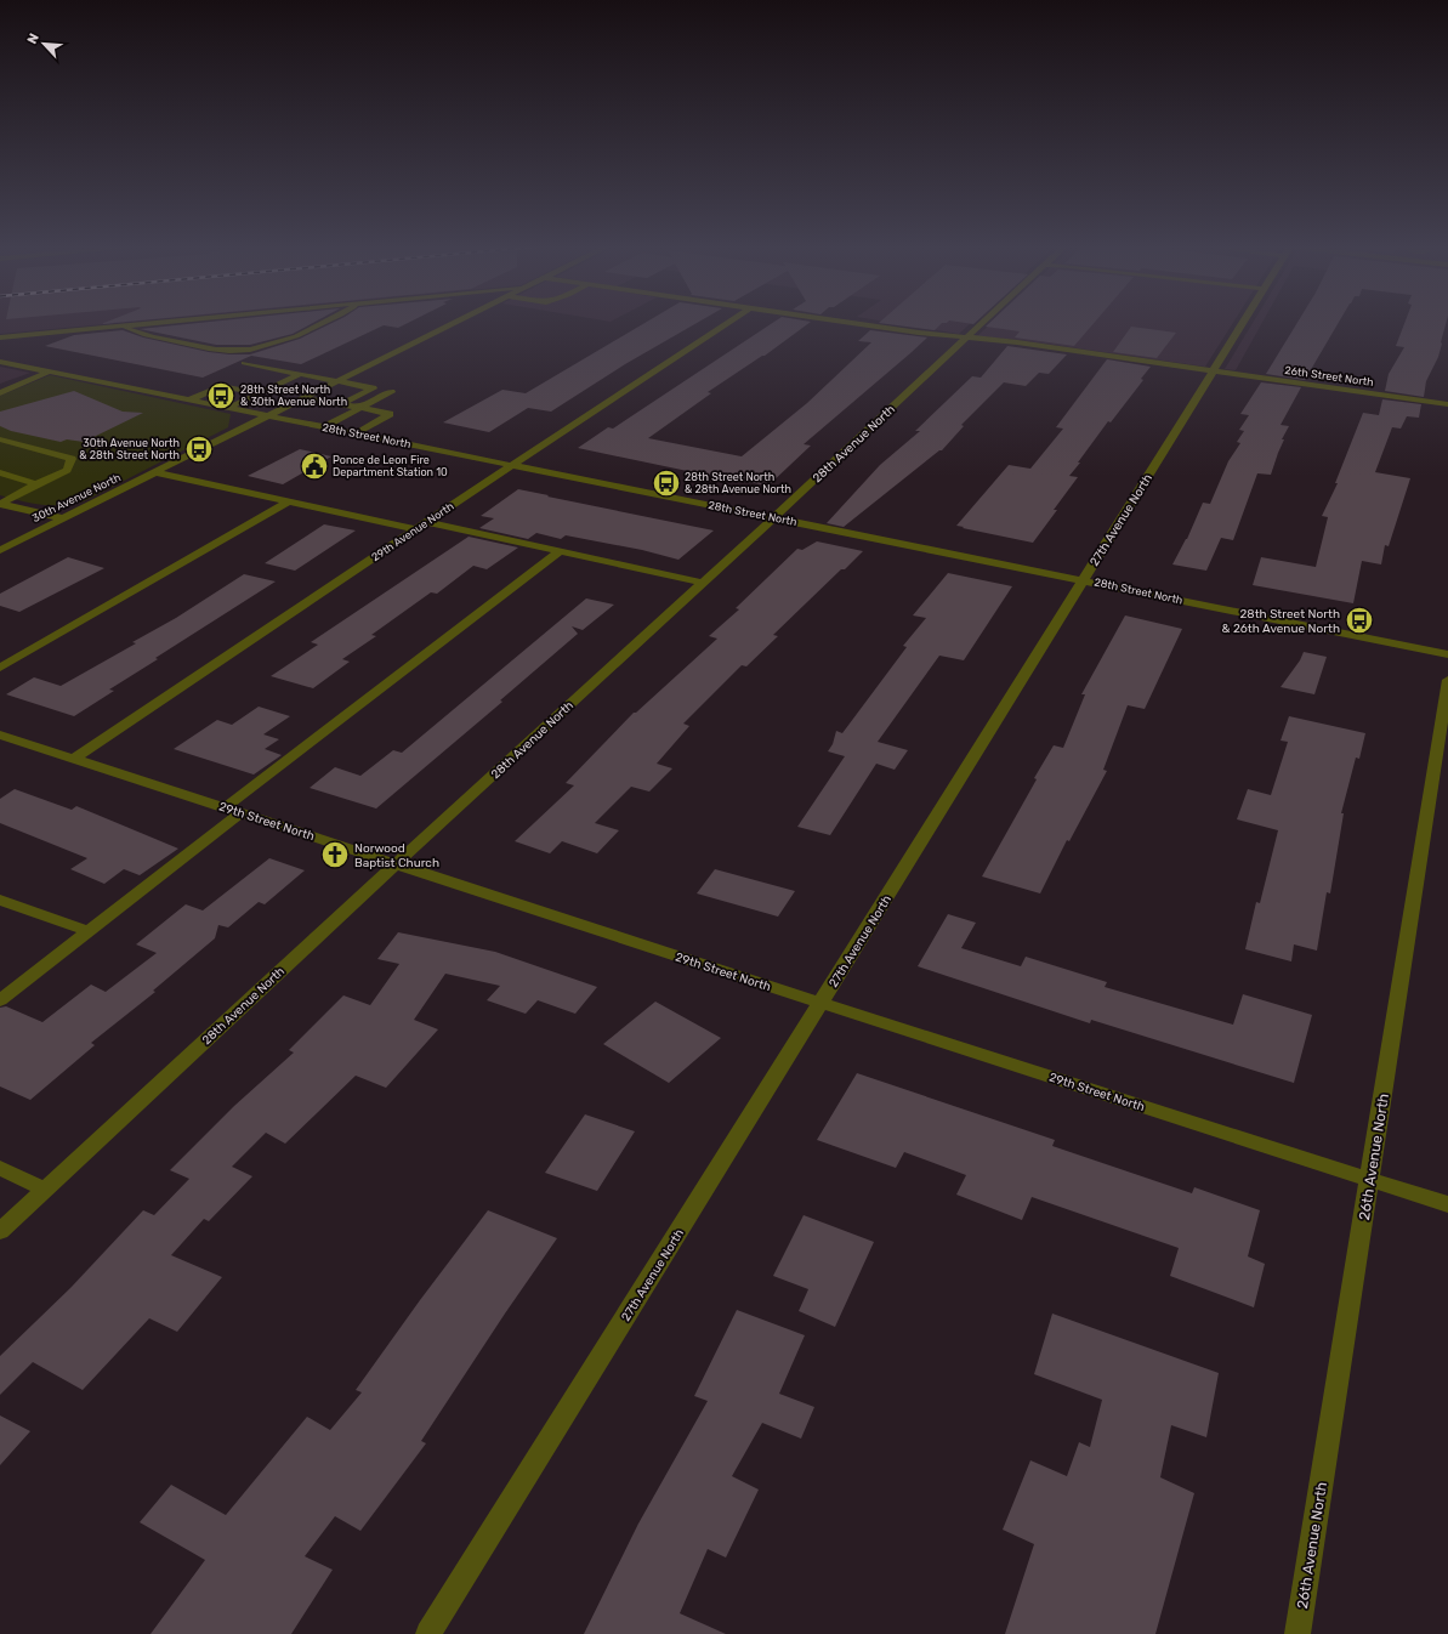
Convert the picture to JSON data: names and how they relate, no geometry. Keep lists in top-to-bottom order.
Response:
{
  "streets": {
    "street": [
      "26th Street North",
      "28th Street North",
      "28th Avenue North",
      "30th Avenue North",
      "27th Avenue North",
      "29th Avenue North",
      "29th Street North",
      "26th Avenue North"
    ]
  },
  "crossings": [
    ["26th Street North", "28th Avenue North"],
    ["26th Street North", "27th Avenue North"],
    ["28th Street North", "28th Avenue North"],
    ["28th Street North", "30th Avenue North"],
    ["28th Street North", "27th Avenue North"],
    ["28th Street North", "29th Avenue North"],
    ["28th Avenue North", "29th Street North"],
    ["27th Avenue North", "29th Street North"],
    ["29th Avenue North", "29th Street North"],
    ["29th Street North", "26th Avenue North"]
  ],
  "places": {
    "bus stop": [
      "28th Street North & 30th Avenue North",
      "30th Avenue North & 28th Street North",
      "28th Street North & 28th Avenue North",
      "28th Street North & 26th Avenue North"
    ],
    "public building": ["Ponce de Leon Fire Department Station 10"],
    "church": ["Norwood Baptist Church"]
  },
  "north": "top left"
}
